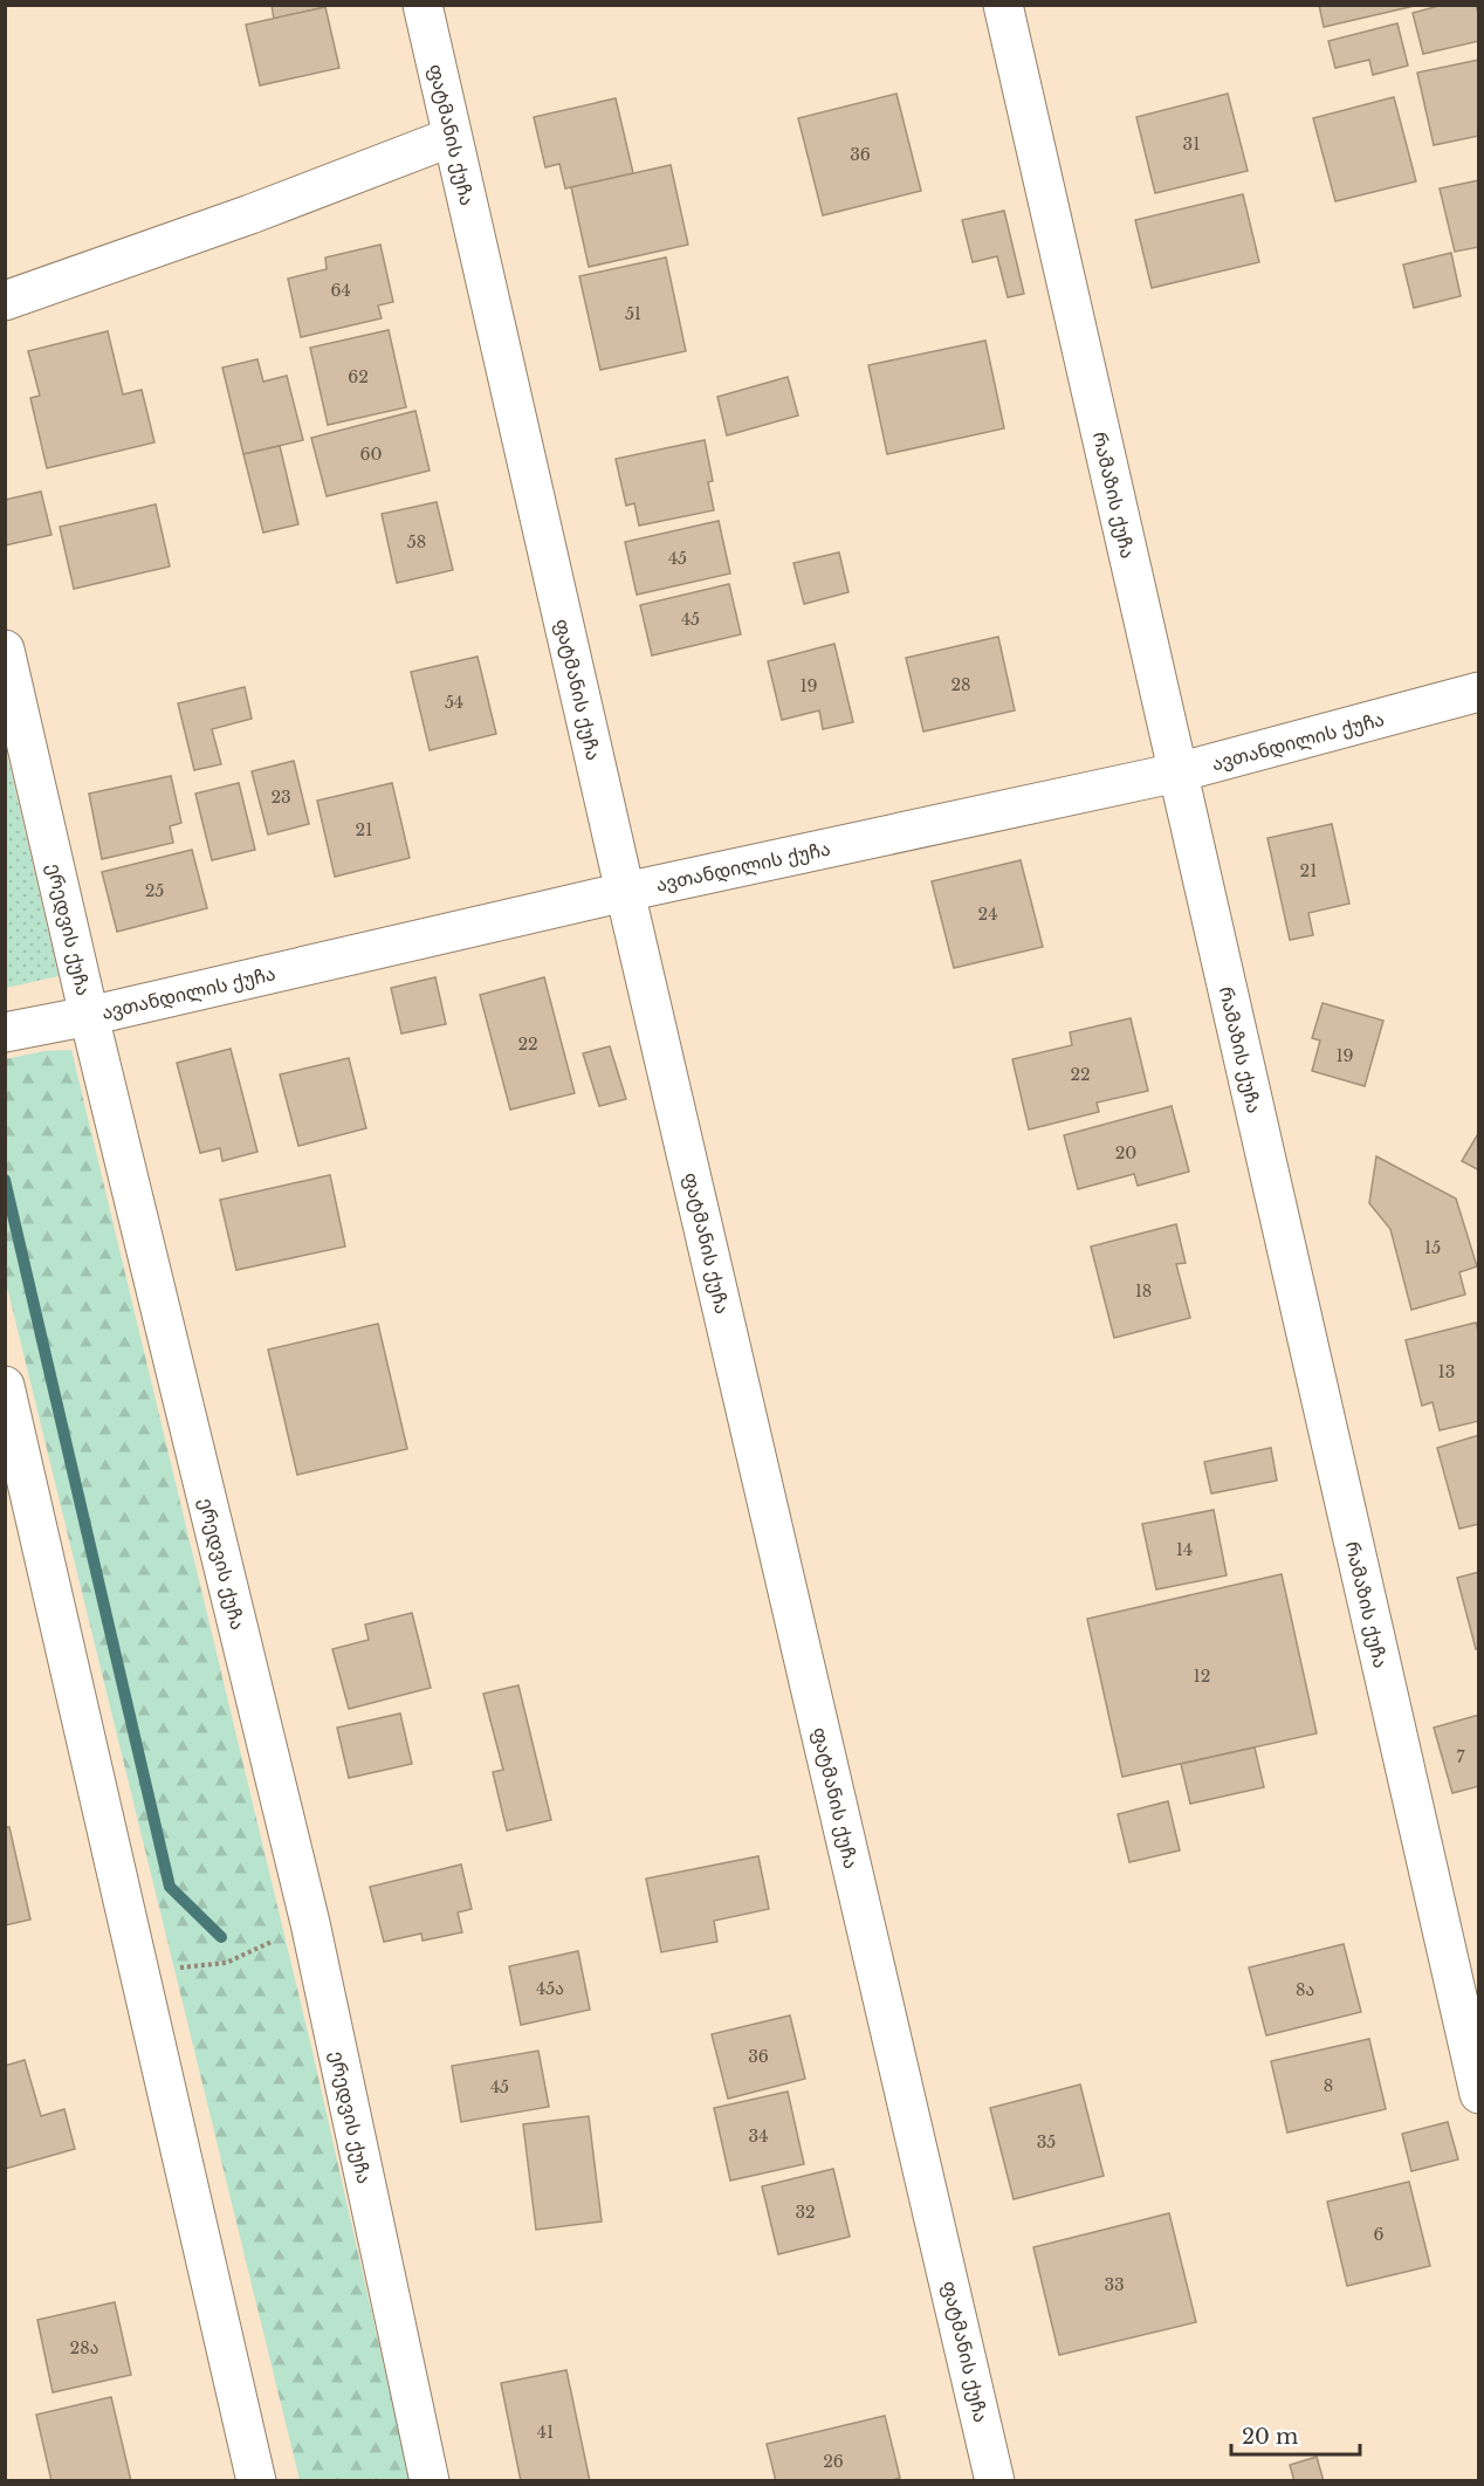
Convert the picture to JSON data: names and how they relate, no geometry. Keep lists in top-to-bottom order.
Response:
{
  "streets": {
    "street": [
      "ფატმანის ქუჩა",
      "რამაზის ქუჩა",
      "ავთანდილის ქუჩა",
      "ერედვის ქუჩა"
    ]
  },
  "crossings": [
    ["ფატმანის ქუჩა", "ავთანდილის ქუჩა"],
    ["რამაზის ქუჩა", "ავთანდილის ქუჩა"],
    ["ავთანდილის ქუჩა", "ერედვის ქუჩა"]
  ],
  "house_numbers": [
    "31",
    "36",
    "64",
    "51",
    "62",
    "60",
    "58",
    "45",
    "45",
    "28",
    "19",
    "54",
    "23",
    "21",
    "21",
    "25",
    "24",
    "22",
    "19",
    "22",
    "20",
    "15",
    "18",
    "13",
    "14",
    "12",
    "7",
    "45ა",
    "8ა",
    "36",
    "8",
    "45",
    "34",
    "35",
    "32",
    "6",
    "33",
    "28ა",
    "41",
    "26"
  ],
  "scale_bar": "20 m"
}
